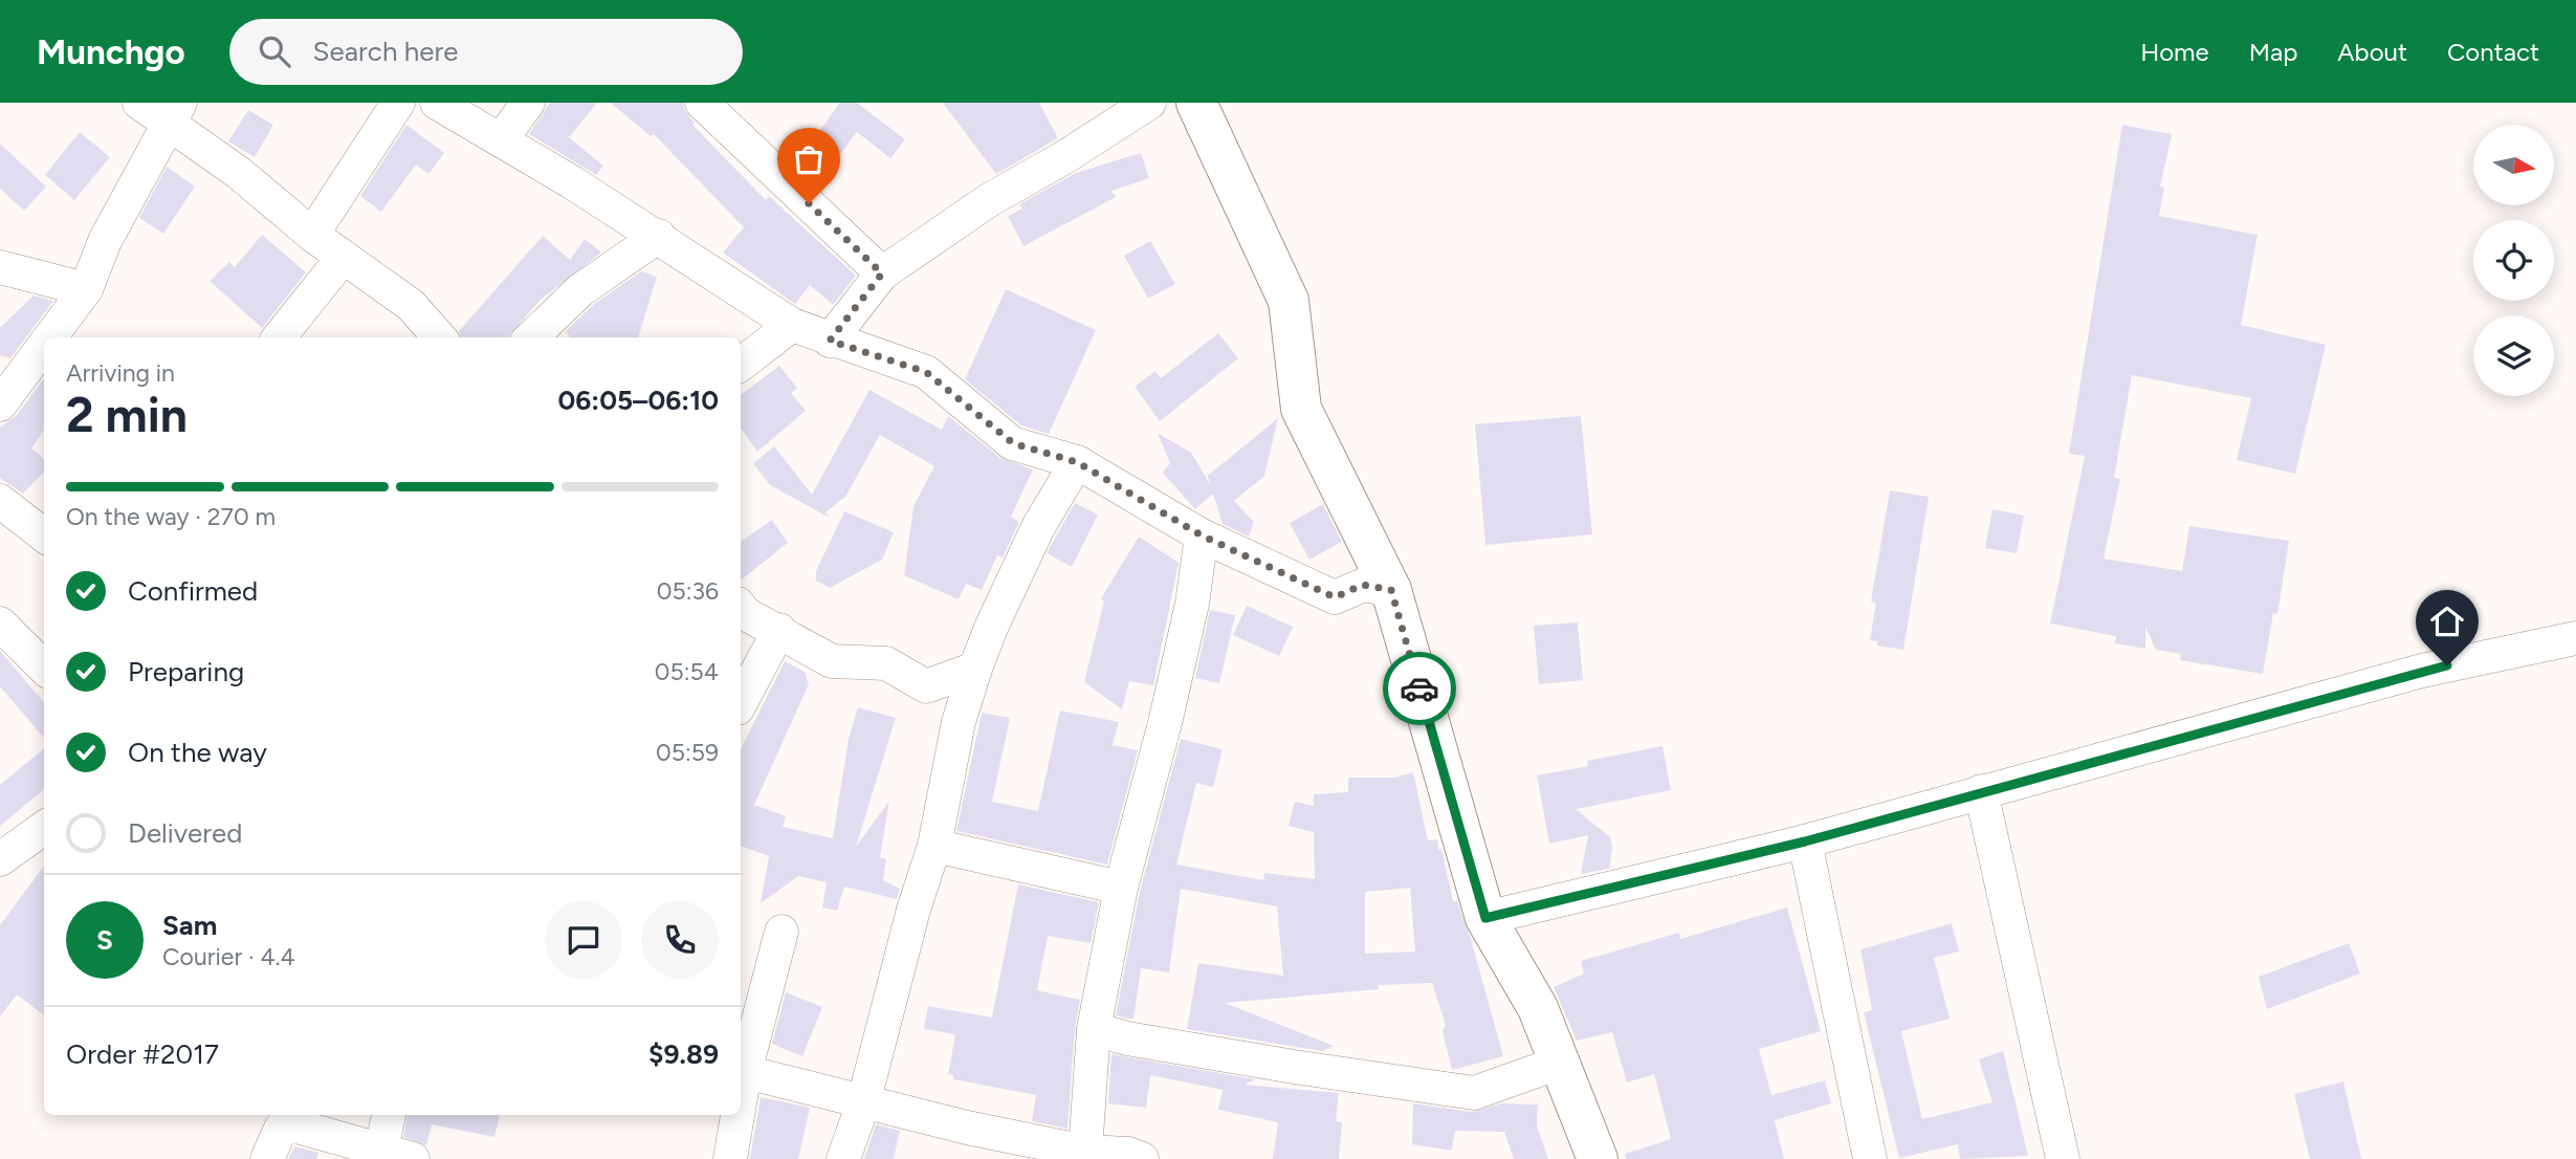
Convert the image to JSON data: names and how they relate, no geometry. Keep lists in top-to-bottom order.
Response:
{
  "north": "right",
  "page": {
    "header": "Munchgo",
    "search": "Search here",
    "nav": [
      "Home",
      "Map",
      "About",
      "Contact"
    ],
    "heading": ["2 min", "Arriving in", "06:05–06:10"],
    "panel": [
      "Sam",
      "Courier · 4.4",
      "Order #2017",
      "$9.89"
    ],
    "bar": "On the way · 270 m",
    "list": [
      ["Confirmed", "05:36"],
      ["Preparing", "05:54"],
      ["On the way", "05:59"],
      "Delivered"
    ],
    "round": "S"
  }
}
